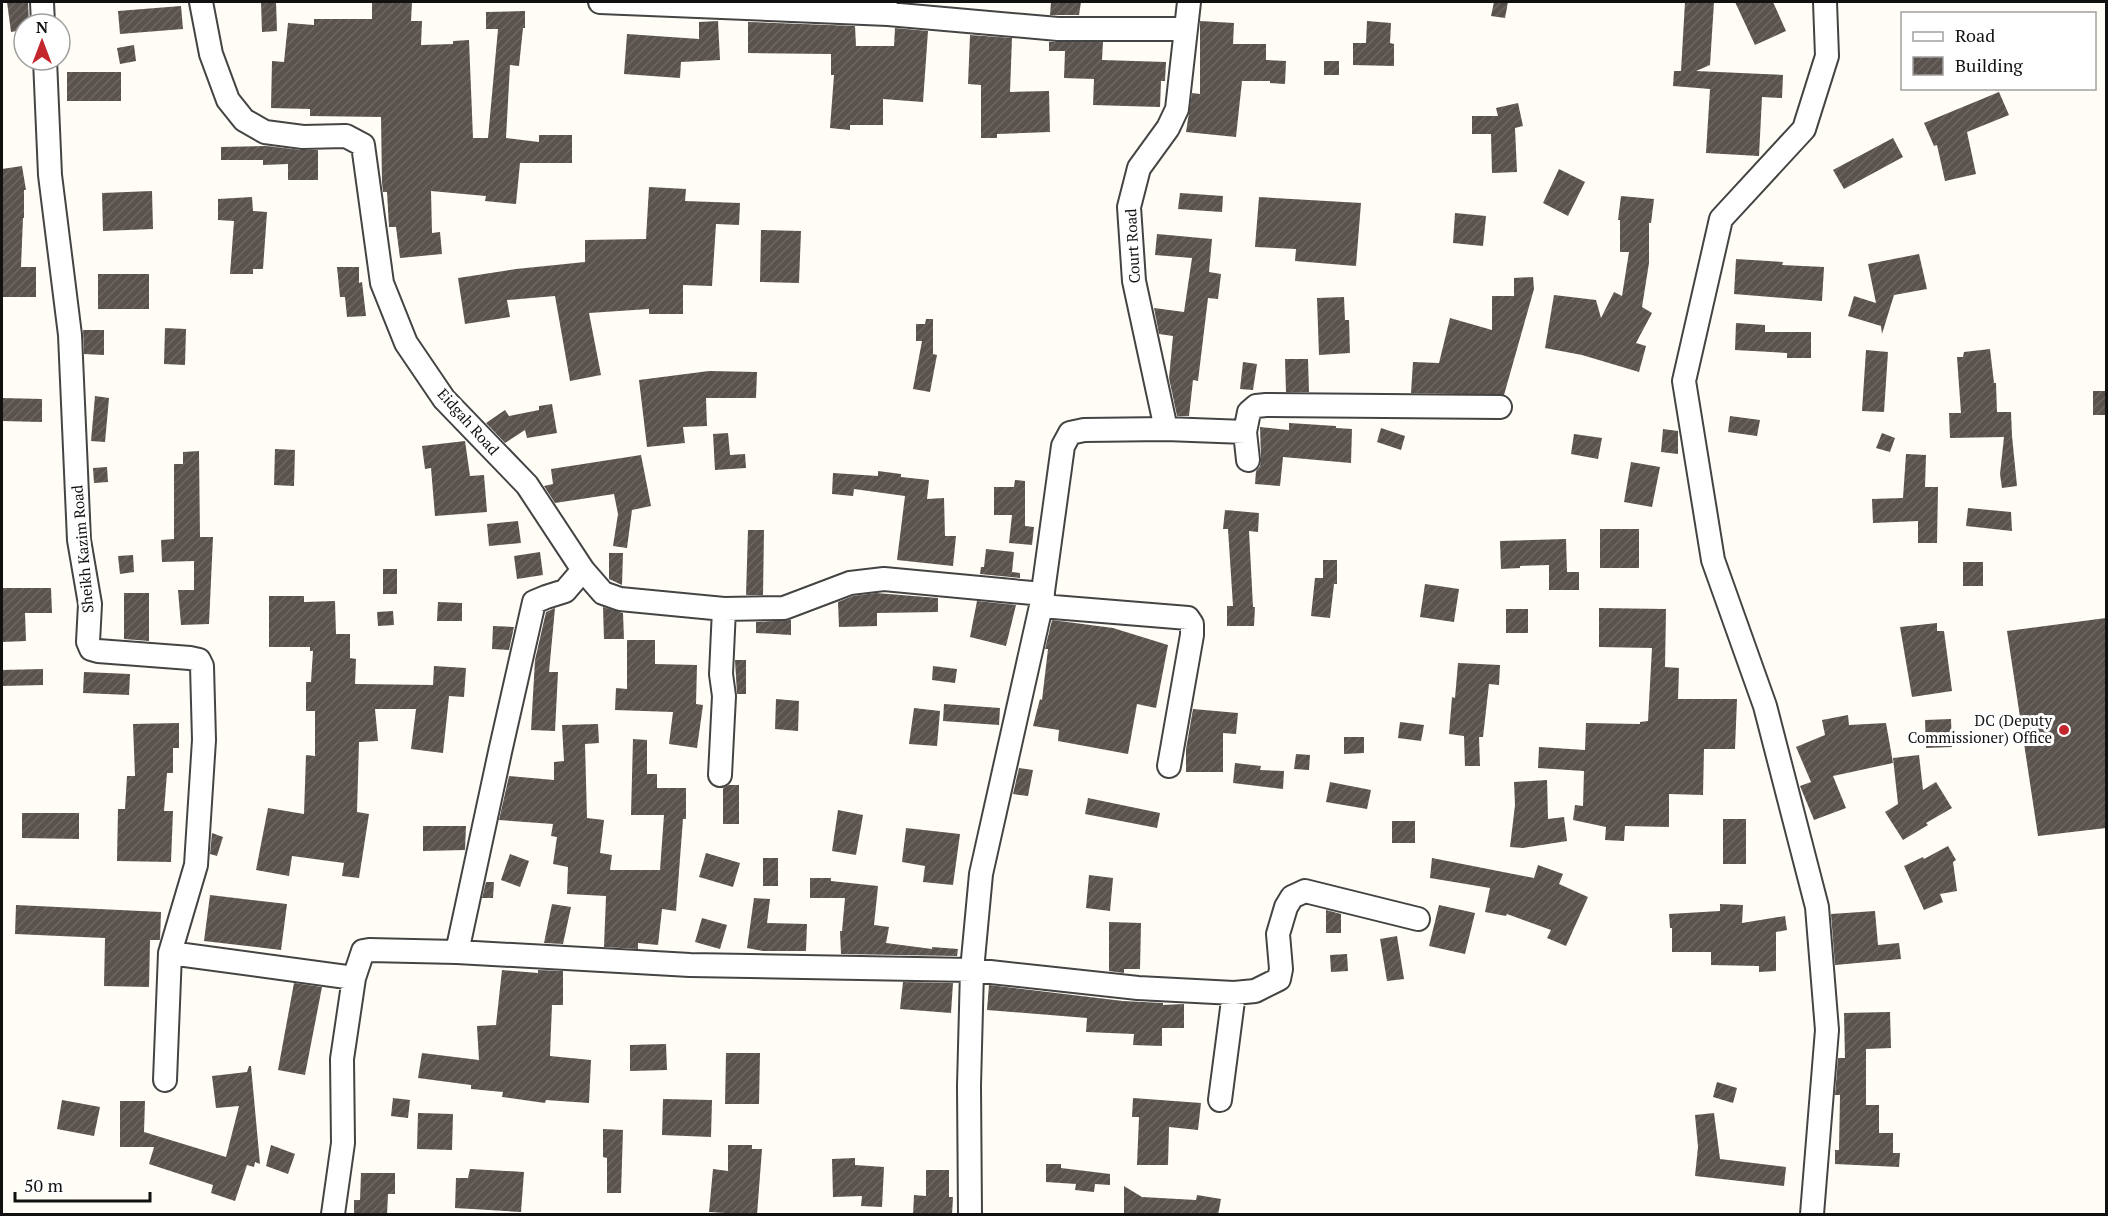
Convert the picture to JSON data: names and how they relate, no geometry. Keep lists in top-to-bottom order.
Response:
{
  "streets": {
    "street": ["Court Road", "Eidgah Road", "Sheikh Kazim Road"]
  },
  "places": ["DC (Deputy Commissioner) Office"],
  "legend": ["Road", "Building"],
  "scale_bar": "50 m",
  "north": "top"
}
